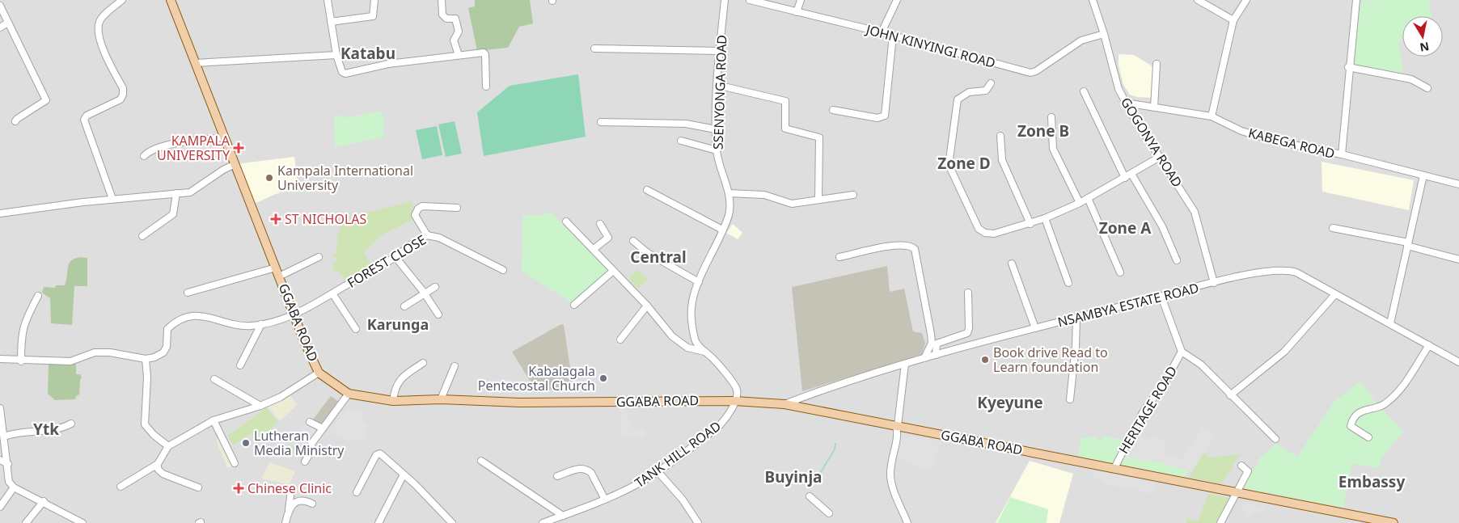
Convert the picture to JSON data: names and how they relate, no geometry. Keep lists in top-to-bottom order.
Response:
{
  "streets": {
    "main road": ["GGABA ROAD"],
    "street": [
      "JOHN KINYINGI ROAD",
      "SSENYONGA ROAD",
      "GOGONYA ROAD",
      "KABEGA ROAD",
      "FOREST CLOSE",
      "NSAMBYA ESTATE ROAD",
      "HERITAGE ROAD",
      "TANK HILL ROAD"
    ]
  },
  "crossings": [
    ["JOHN KINYINGI ROAD", "GOGONYA ROAD"],
    ["SSENYONGA ROAD", "GGABA ROAD"],
    ["SSENYONGA ROAD", "TANK HILL ROAD"],
    ["GOGONYA ROAD", "KABEGA ROAD"],
    ["GOGONYA ROAD", "NSAMBYA ESTATE ROAD"],
    ["FOREST CLOSE", "GGABA ROAD"],
    ["NSAMBYA ESTATE ROAD", "GGABA ROAD"],
    ["GGABA ROAD", "HERITAGE ROAD"],
    ["GGABA ROAD", "TANK HILL ROAD"]
  ],
  "districts": [
    "Katabu",
    "Zone B",
    "Zone D",
    "Zone A",
    "Central",
    "Karunga",
    "Kyeyune",
    "Ytk",
    "Buyinja",
    "Embassy"
  ],
  "places": {
    "health": ["KAMPALA UNIVERSITY", "ST NICHOLAS", "Chinese Clinic"],
    "other": [
      "Kampala International University",
      "Book drive Read to Learn foundation",
      "Kabalagala Pentecostal Church",
      "Lutheran Media Ministry"
    ]
  },
  "north": "bottom"
}
